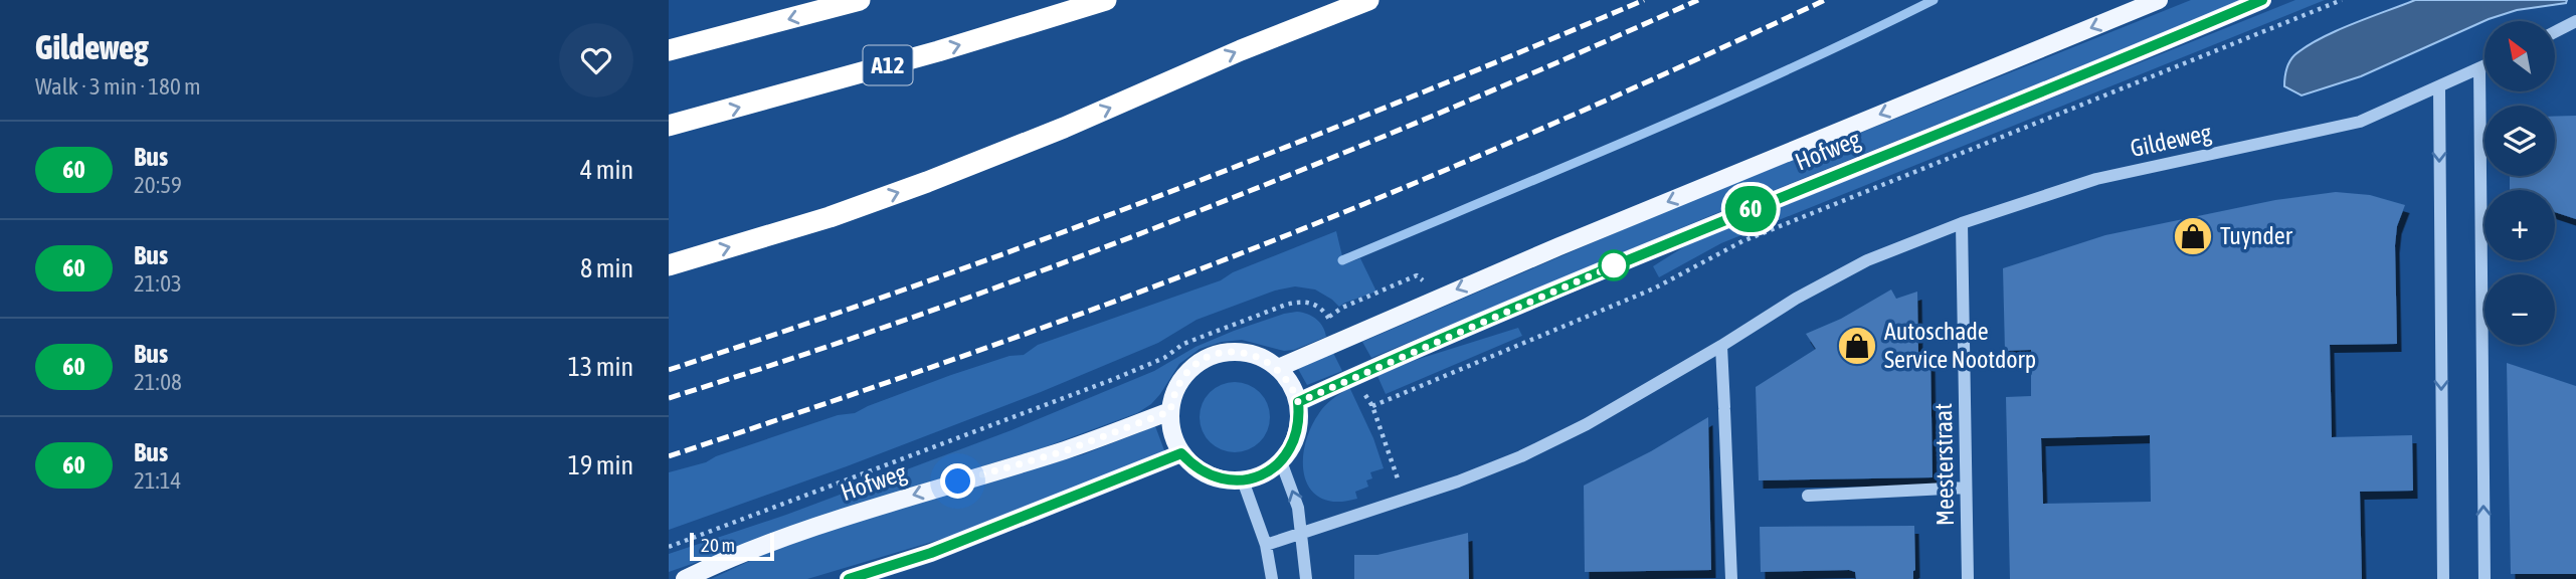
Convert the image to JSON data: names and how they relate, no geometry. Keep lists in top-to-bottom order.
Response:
{
  "streets": {
    "highway": ["A12"],
    "main road": ["Hofweg"],
    "street": ["Gildeweg", "Meesterstraat"]
  },
  "crossings": [
    ["Gildeweg", "Meesterstraat"]
  ],
  "places": {
    "shop": ["Tuynder", "Autoschade Service Nootdorp"]
  },
  "lines": ["bus line 60"],
  "scale_bar": "20 m",
  "north": "top left",
  "page": {
    "heading": ["Gildeweg", "Walk · 3 min · 180 m"],
    "on_map": "60",
    "map_buttons": ["+", "−"],
    "list": [
      {
        "mark": "60",
        "name": "Bus",
        "note": "20:59",
        "value": "4 min"
      },
      {
        "mark": "60",
        "name": "Bus",
        "note": "21:03",
        "value": "8 min"
      },
      {
        "mark": "60",
        "name": "Bus",
        "note": "21:08",
        "value": "13 min"
      },
      {
        "mark": "60",
        "name": "Bus",
        "note": "21:14",
        "value": "19 min"
      }
    ],
    "scale": "20 m"
  }
}
